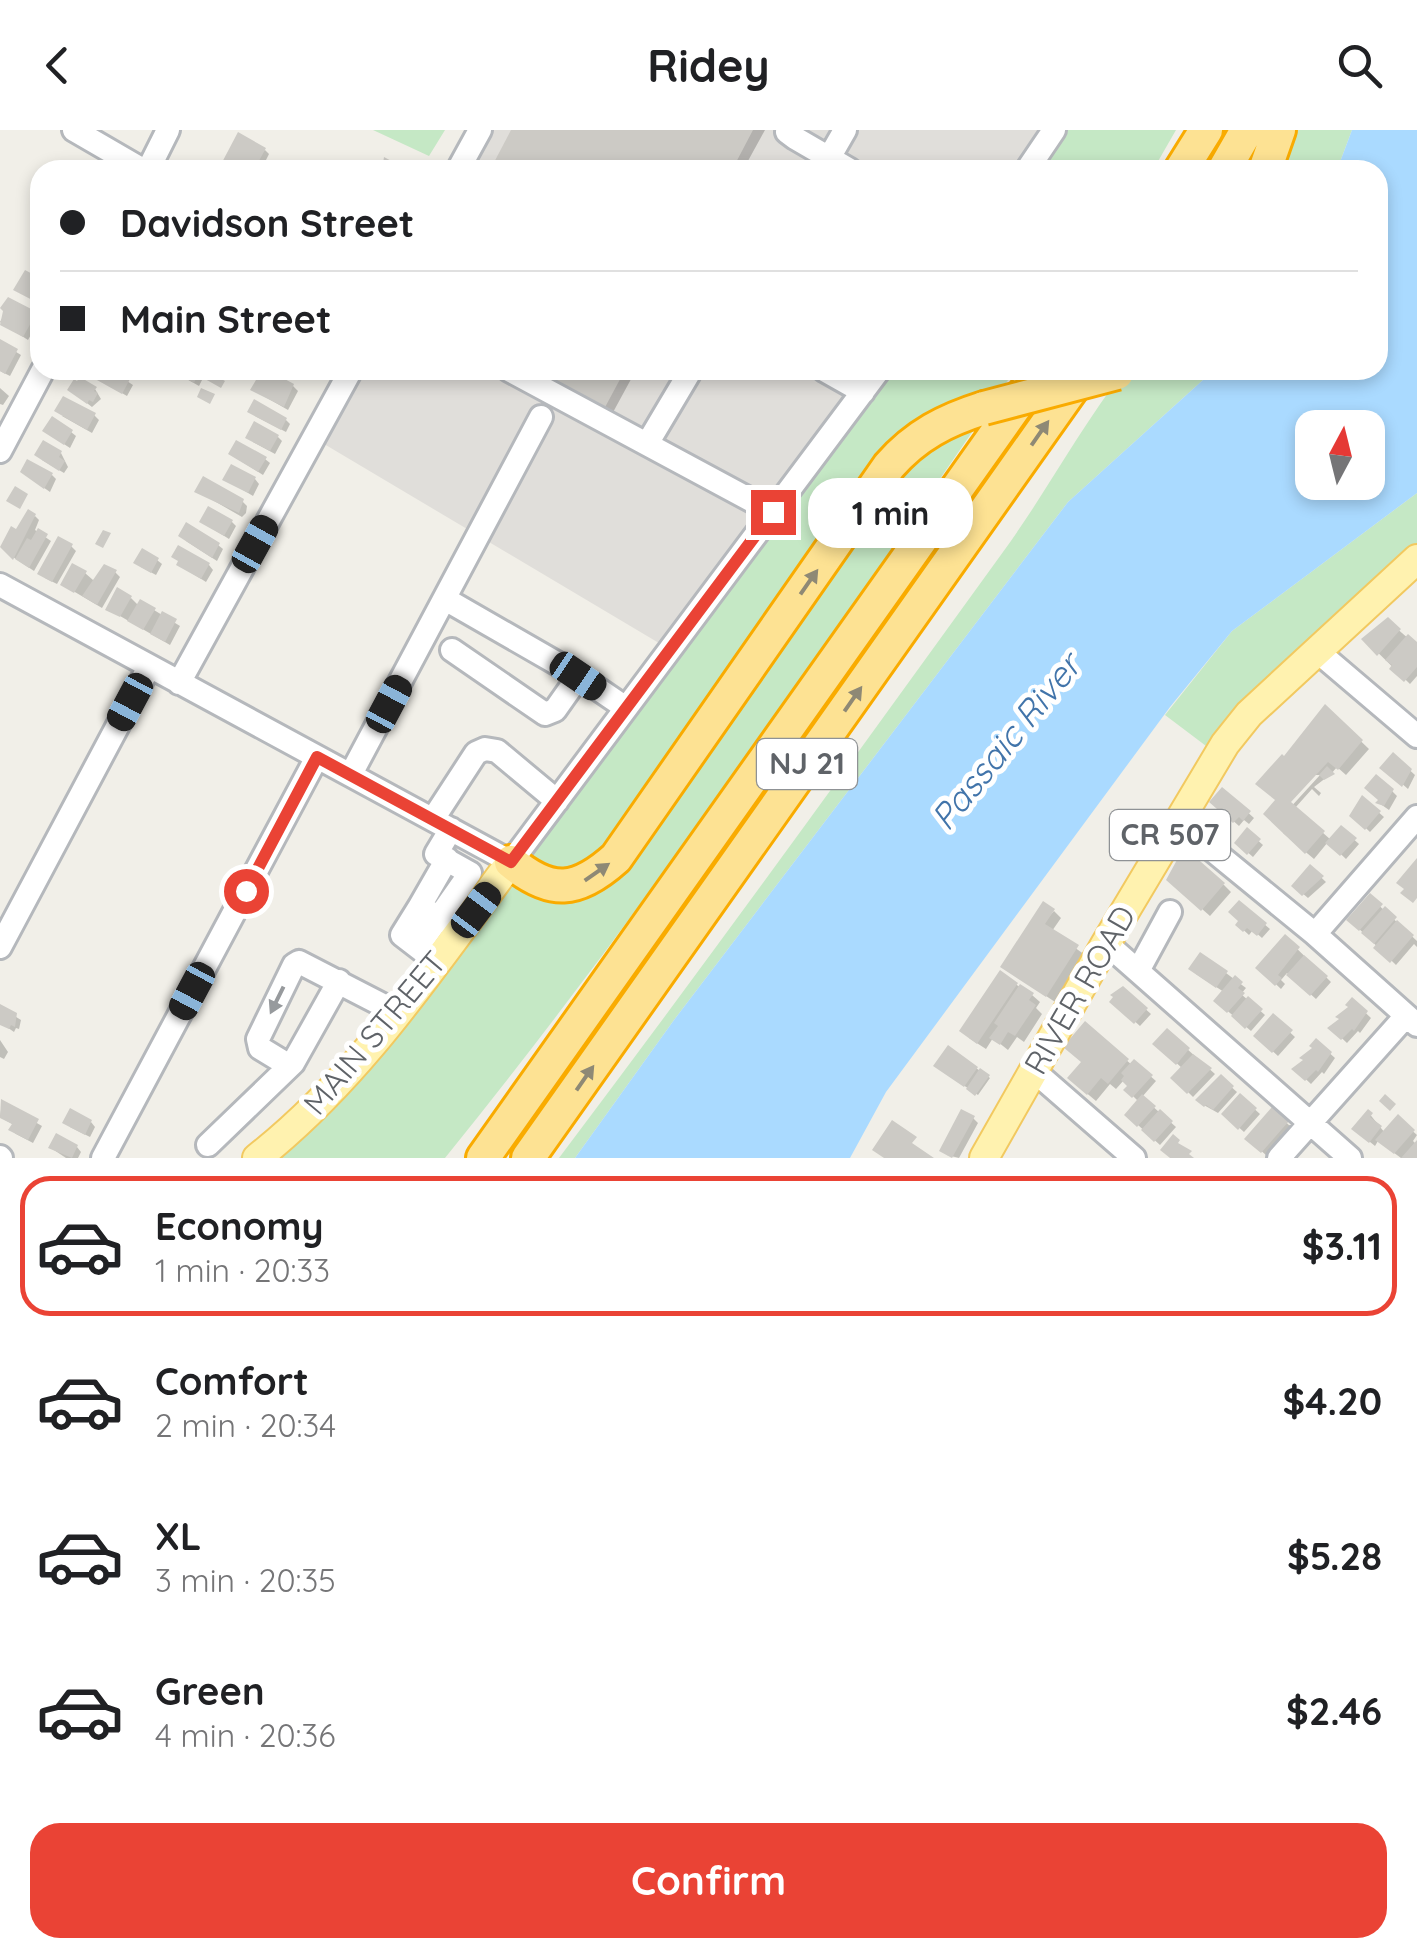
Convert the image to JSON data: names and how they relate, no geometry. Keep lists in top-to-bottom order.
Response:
{
  "streets": {
    "highway": ["NJ 21"],
    "main road": ["CR 507", "RIVER ROAD", "MAIN STREET"]
  },
  "water": ["Passaic River"],
  "north": "top",
  "page": {
    "header": "Ridey",
    "banner": ["Davidson Street", "Main Street"],
    "bubble": "1 min",
    "list": [
      {
        "name": "Economy",
        "note": "1 min · 20:33",
        "value": "$3.11"
      },
      {
        "name": "Comfort",
        "note": "2 min · 20:34",
        "value": "$4.20"
      },
      {
        "name": "XL",
        "note": "3 min · 20:35",
        "value": "$5.28"
      },
      {
        "name": "Green",
        "note": "4 min · 20:36",
        "value": "$2.46"
      }
    ],
    "buttons": "Confirm"
  }
}
